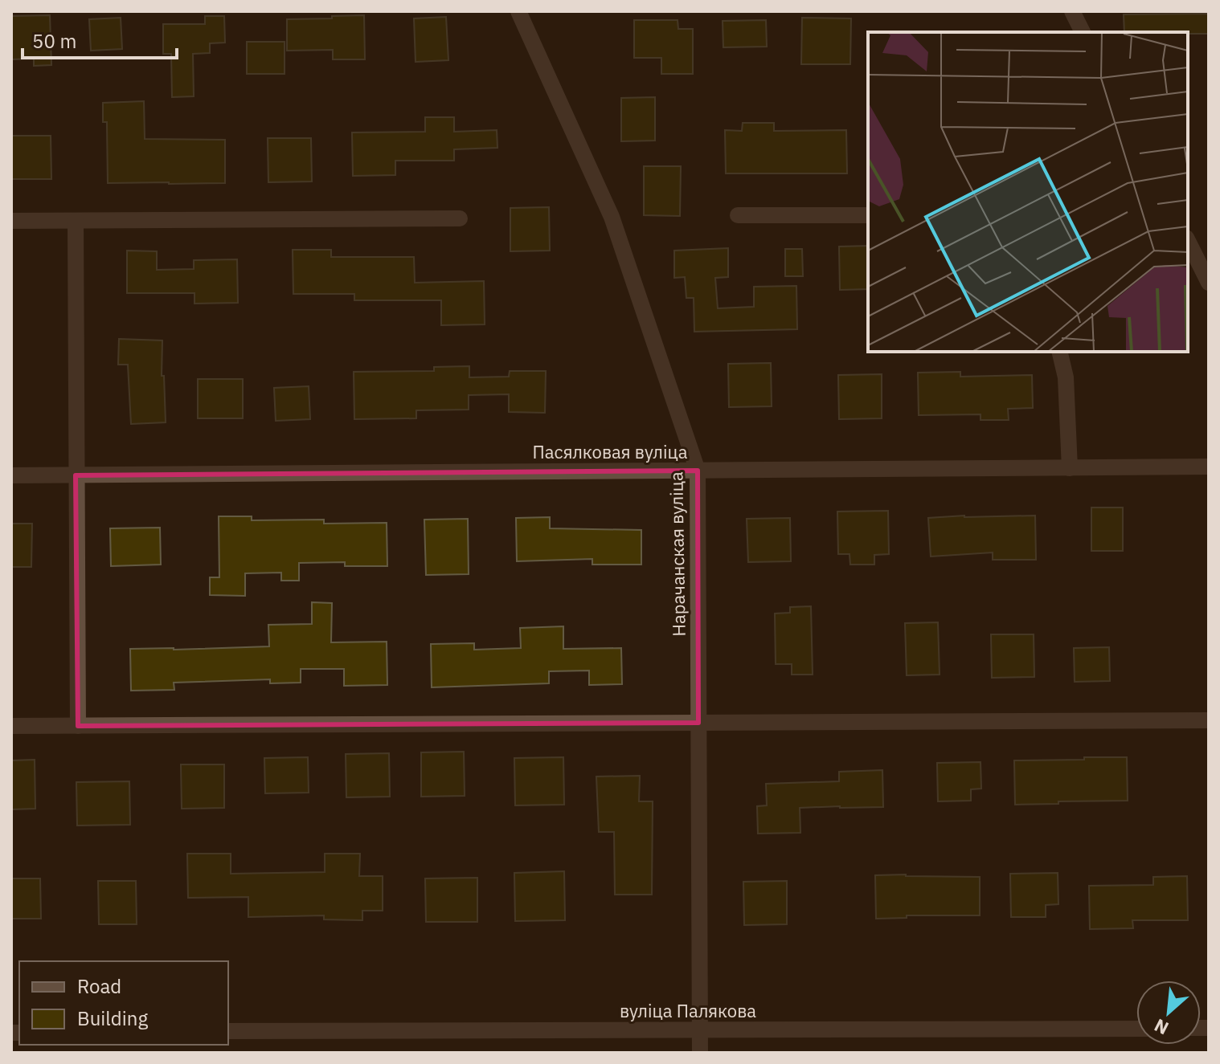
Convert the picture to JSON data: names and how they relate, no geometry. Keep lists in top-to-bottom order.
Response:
{
  "streets": {
    "street": ["Пасялковая вуліца", "Нарачанская вуліца", "вуліца Палякова"]
  },
  "crossings": [
    ["Пасялковая вуліца", "Нарачанская вуліца"],
    ["Нарачанская вуліца", "вуліца Палякова"]
  ],
  "legend": ["Road", "Building"],
  "scale_bar": "50 m",
  "north": "bottom left"
}
